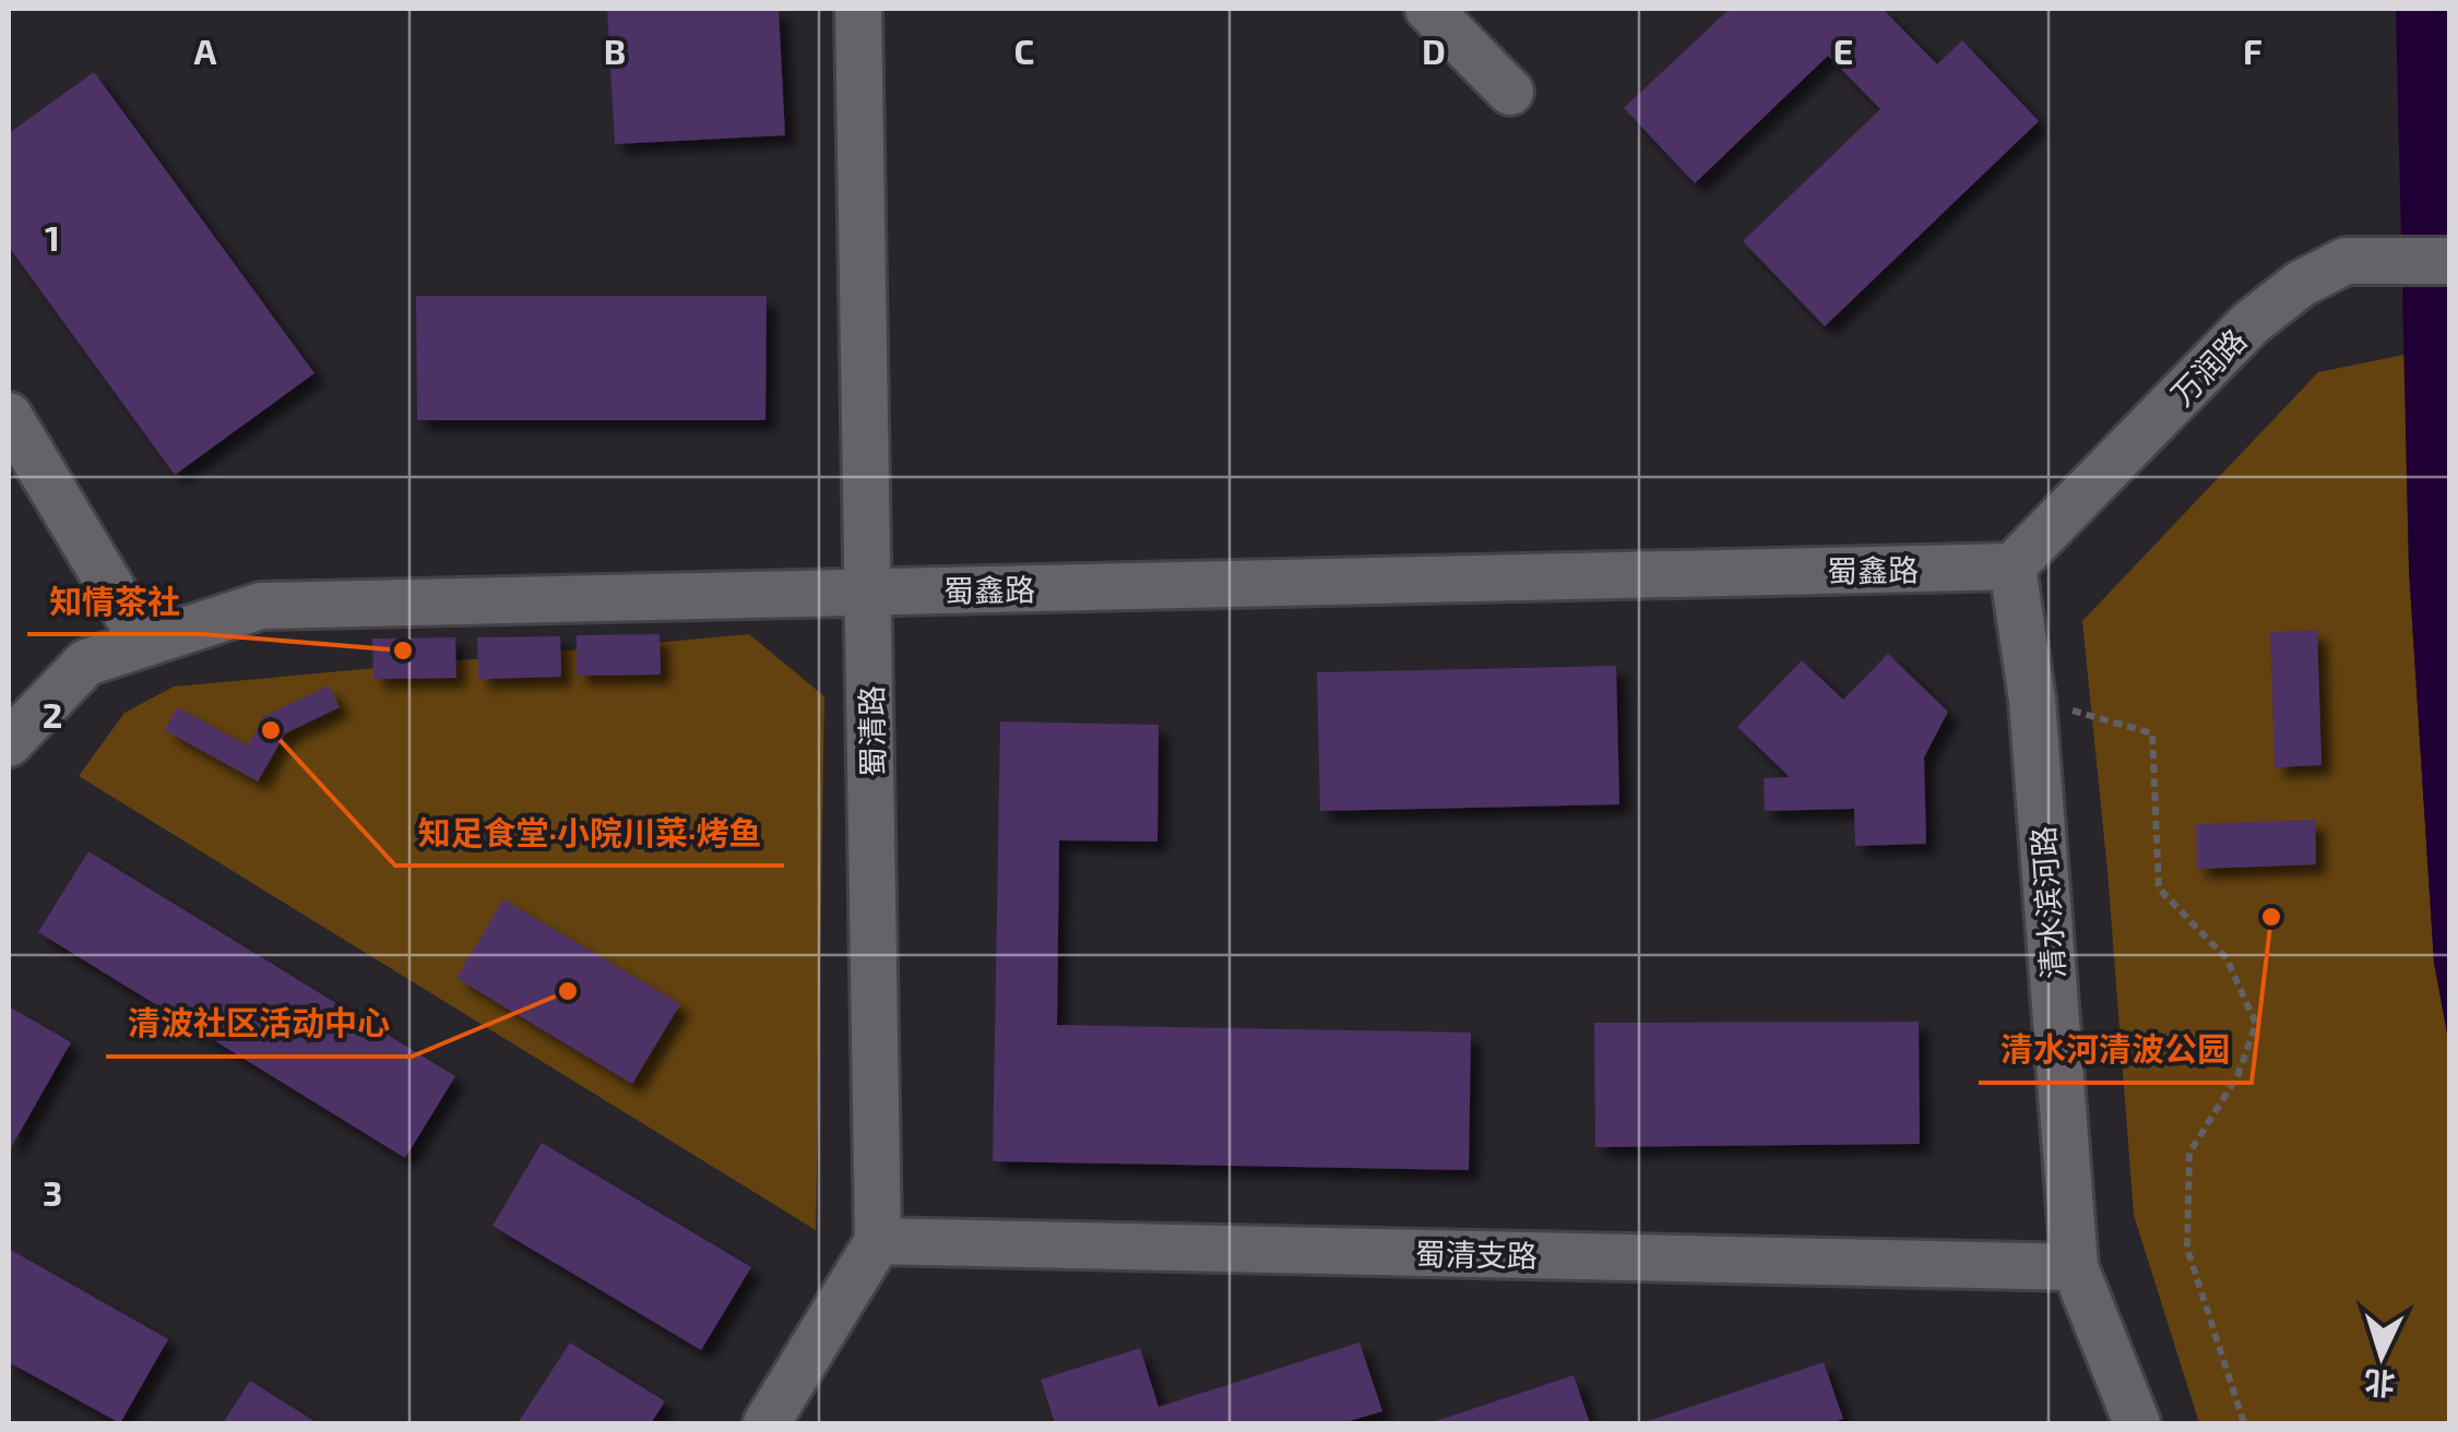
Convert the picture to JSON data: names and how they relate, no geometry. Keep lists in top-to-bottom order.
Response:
{
  "streets": {
    "street": [
      "万润路",
      "蜀鑫路",
      "蜀清路",
      "清水滨河路",
      "蜀清支路"
    ]
  },
  "crossings": [
    ["万润路", "蜀鑫路"],
    ["万润路", "清水滨河路"],
    ["蜀鑫路", "蜀清路"],
    ["蜀鑫路", "清水滨河路"],
    ["蜀清路", "蜀清支路"],
    ["清水滨河路", "蜀清支路"]
  ],
  "places": [
    "知情茶社",
    "知足食堂·小院川菜·烤鱼",
    "清水河清波公园",
    "清波社区活动中心"
  ],
  "north": "bottom",
  "grid": {
    "columns": [
      "A",
      "B",
      "C",
      "D",
      "E",
      "F"
    ],
    "rows": ["1", "2", "3"]
  }
}
